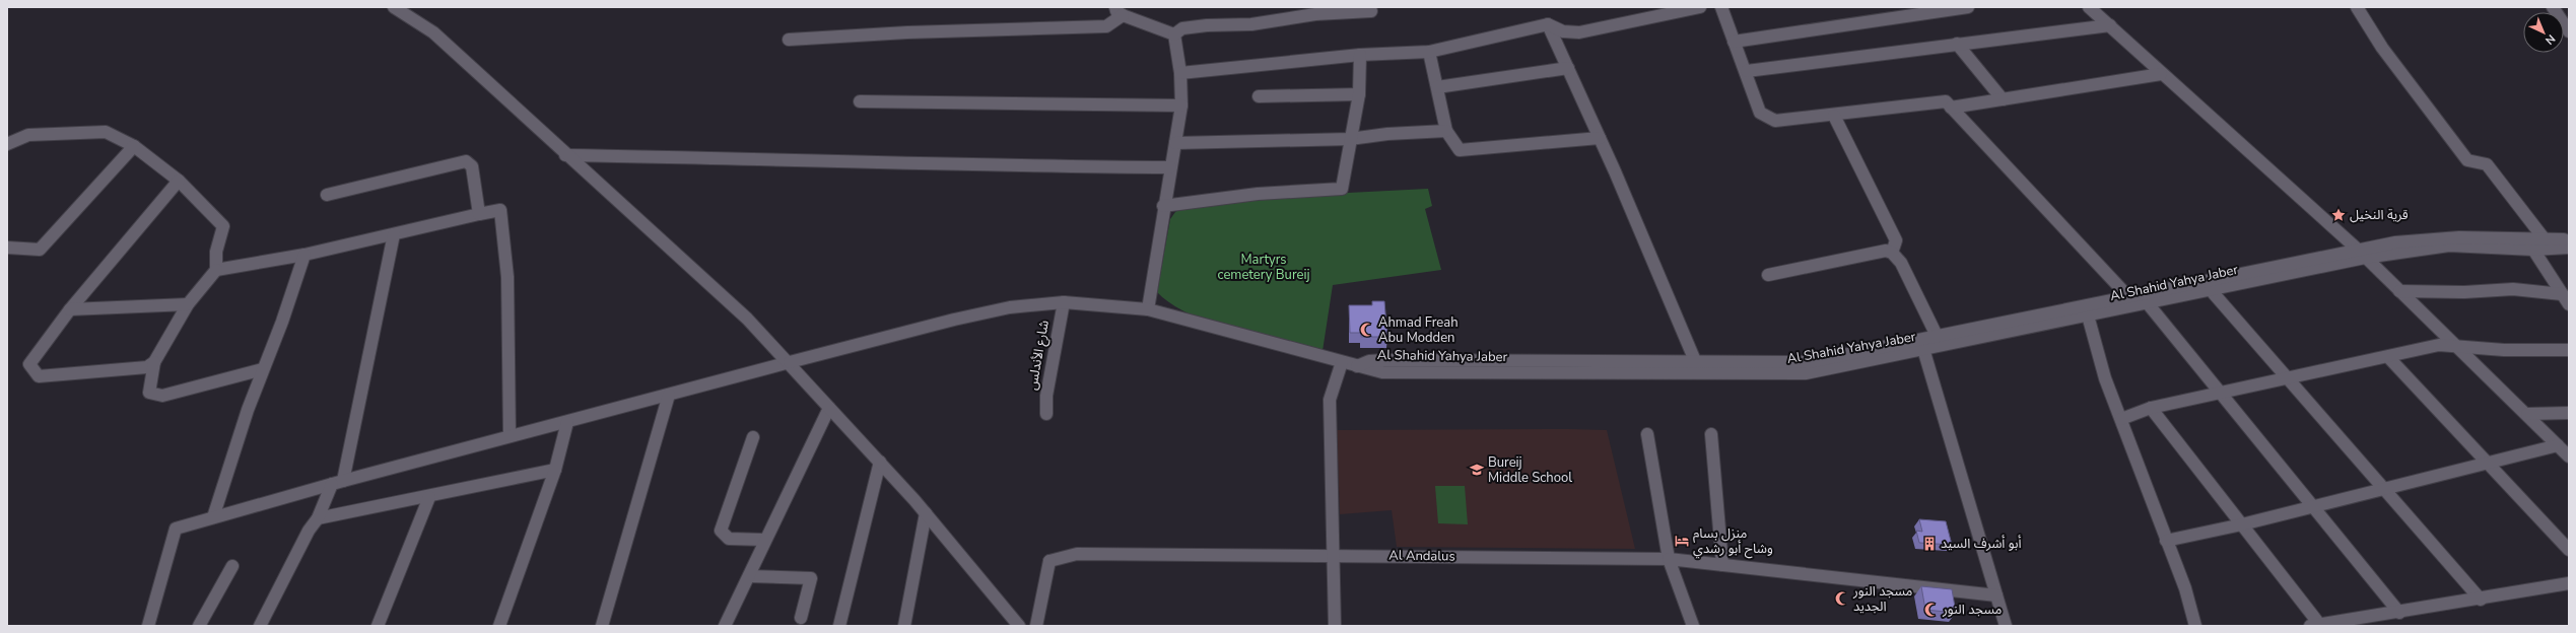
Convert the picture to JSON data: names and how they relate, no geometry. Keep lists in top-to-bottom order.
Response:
{
  "streets": {
    "street": ["Al Shahid Yahya Jaber", "شارع الأندلس", "Al Andalus"]
  },
  "crossings": [
    ["Al Shahid Yahya Jaber", "شارع الأندلس"]
  ],
  "parks": ["Martyrs cemetery Bureij"],
  "places": {
    "place": ["قرية النخيل"],
    "mosque": ["Ahmad Freah Abu Modden", "مسجد النور الجديد", "مسجد النور"],
    "school or university": ["Bureij Middle School"],
    "hotel": ["منزل بسام وشاح أبو رشدي"],
    "building": ["أبو أشرف السيد"]
  },
  "north": "bottom right"
}
